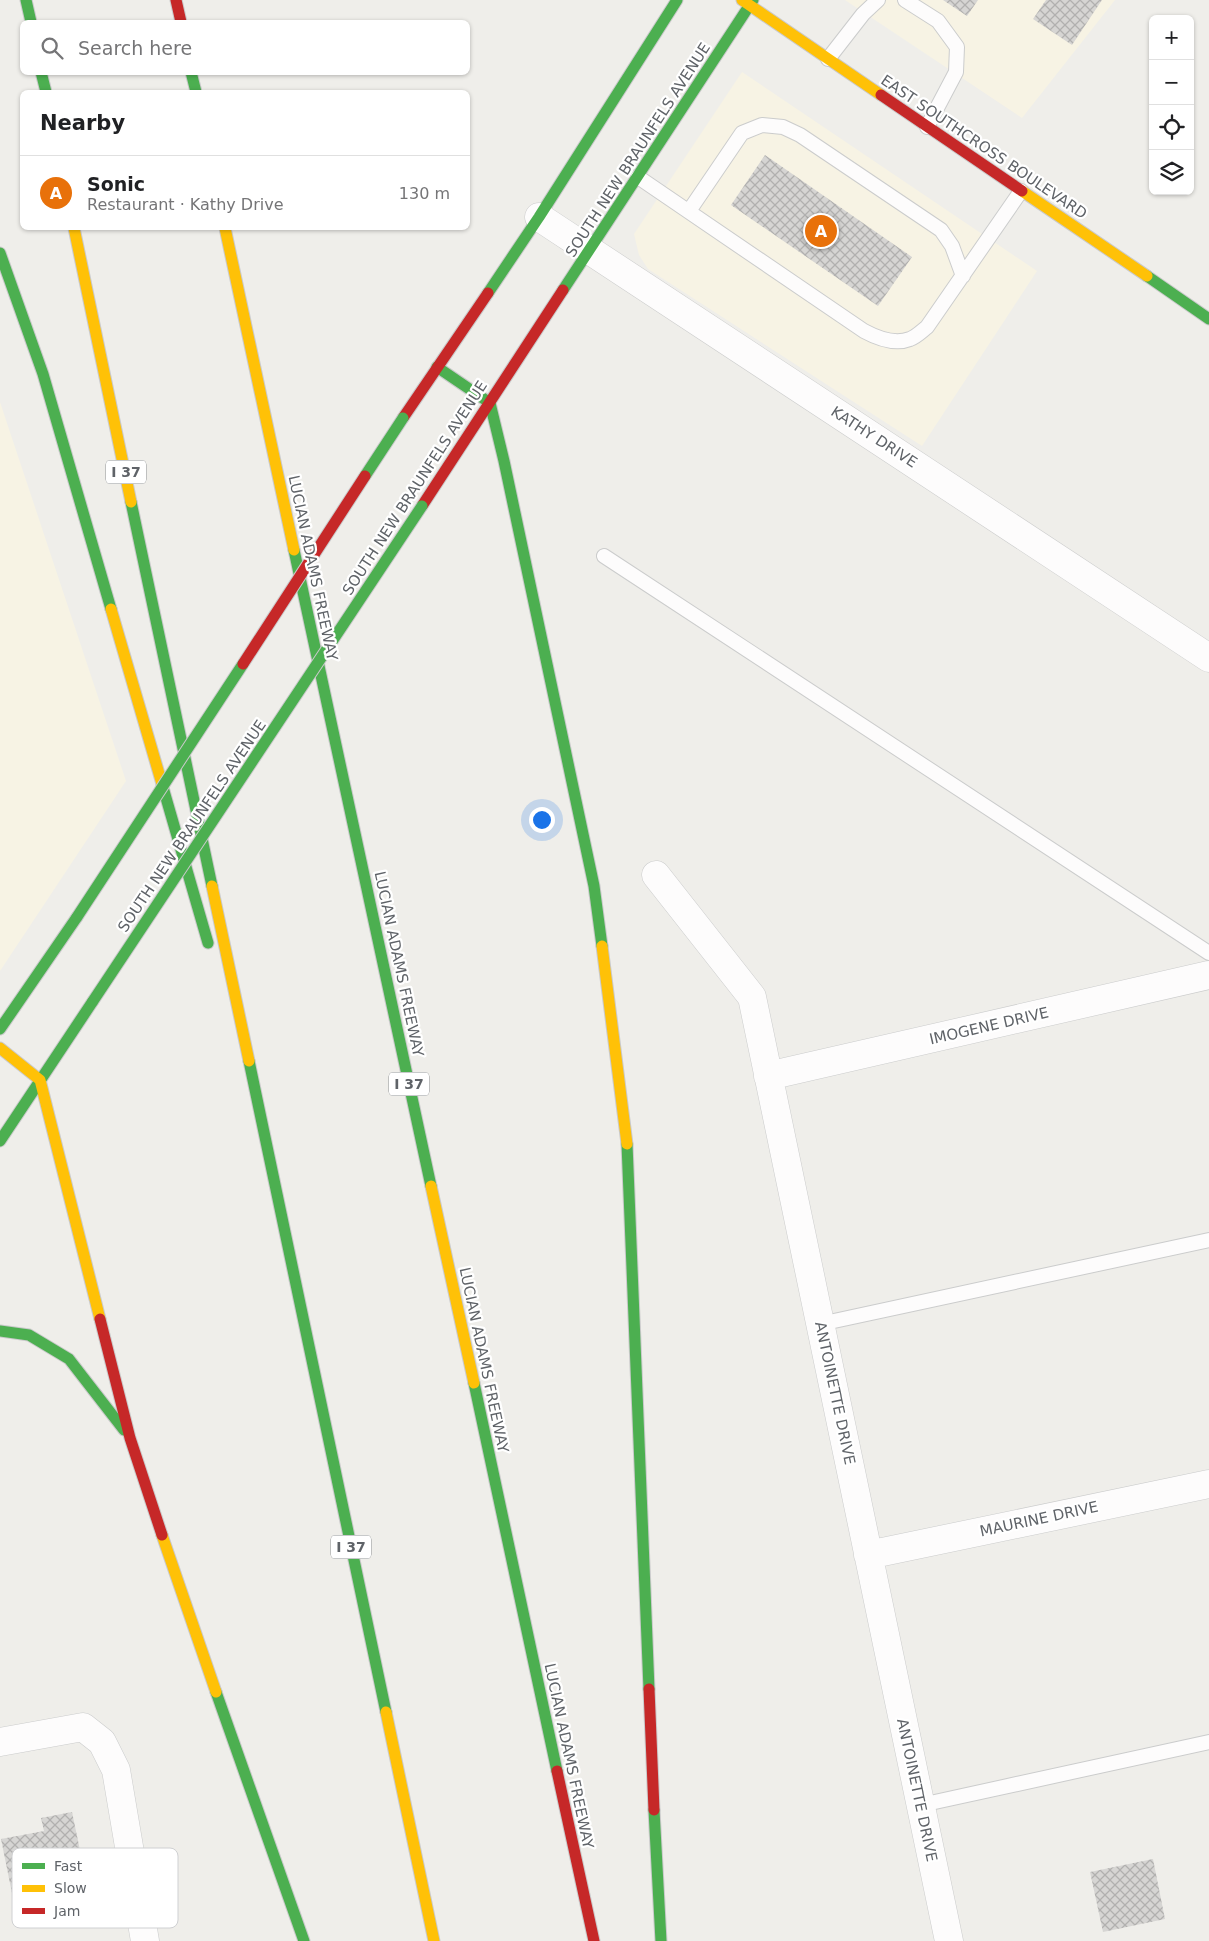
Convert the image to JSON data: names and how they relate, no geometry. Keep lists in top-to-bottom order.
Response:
{
  "streets": {
    "main road": [
      "EAST SOUTHCROSS BOULEVARD",
      "SOUTH NEW BRAUNFELS AVENUE",
      "I 37",
      "LUCIAN ADAMS FREEWAY"
    ],
    "street": [
      "KATHY DRIVE",
      "IMOGENE DRIVE",
      "ANTOINETTE DRIVE",
      "MAURINE DRIVE"
    ]
  },
  "crossings": [
    ["EAST SOUTHCROSS BOULEVARD", "SOUTH NEW BRAUNFELS AVENUE"],
    ["SOUTH NEW BRAUNFELS AVENUE", "KATHY DRIVE"],
    ["IMOGENE DRIVE", "ANTOINETTE DRIVE"],
    ["ANTOINETTE DRIVE", "MAURINE DRIVE"]
  ],
  "legend": ["Fast", "Slow", "Jam"],
  "page": {
    "map_buttons": ["+", "−"],
    "search": "Search here",
    "heading": "Nearby",
    "list": [
      {
        "mark": "A",
        "name": "Sonic",
        "note": "Restaurant · Kathy Drive",
        "value": "130 m"
      }
    ],
    "pins": "A"
  }
}
